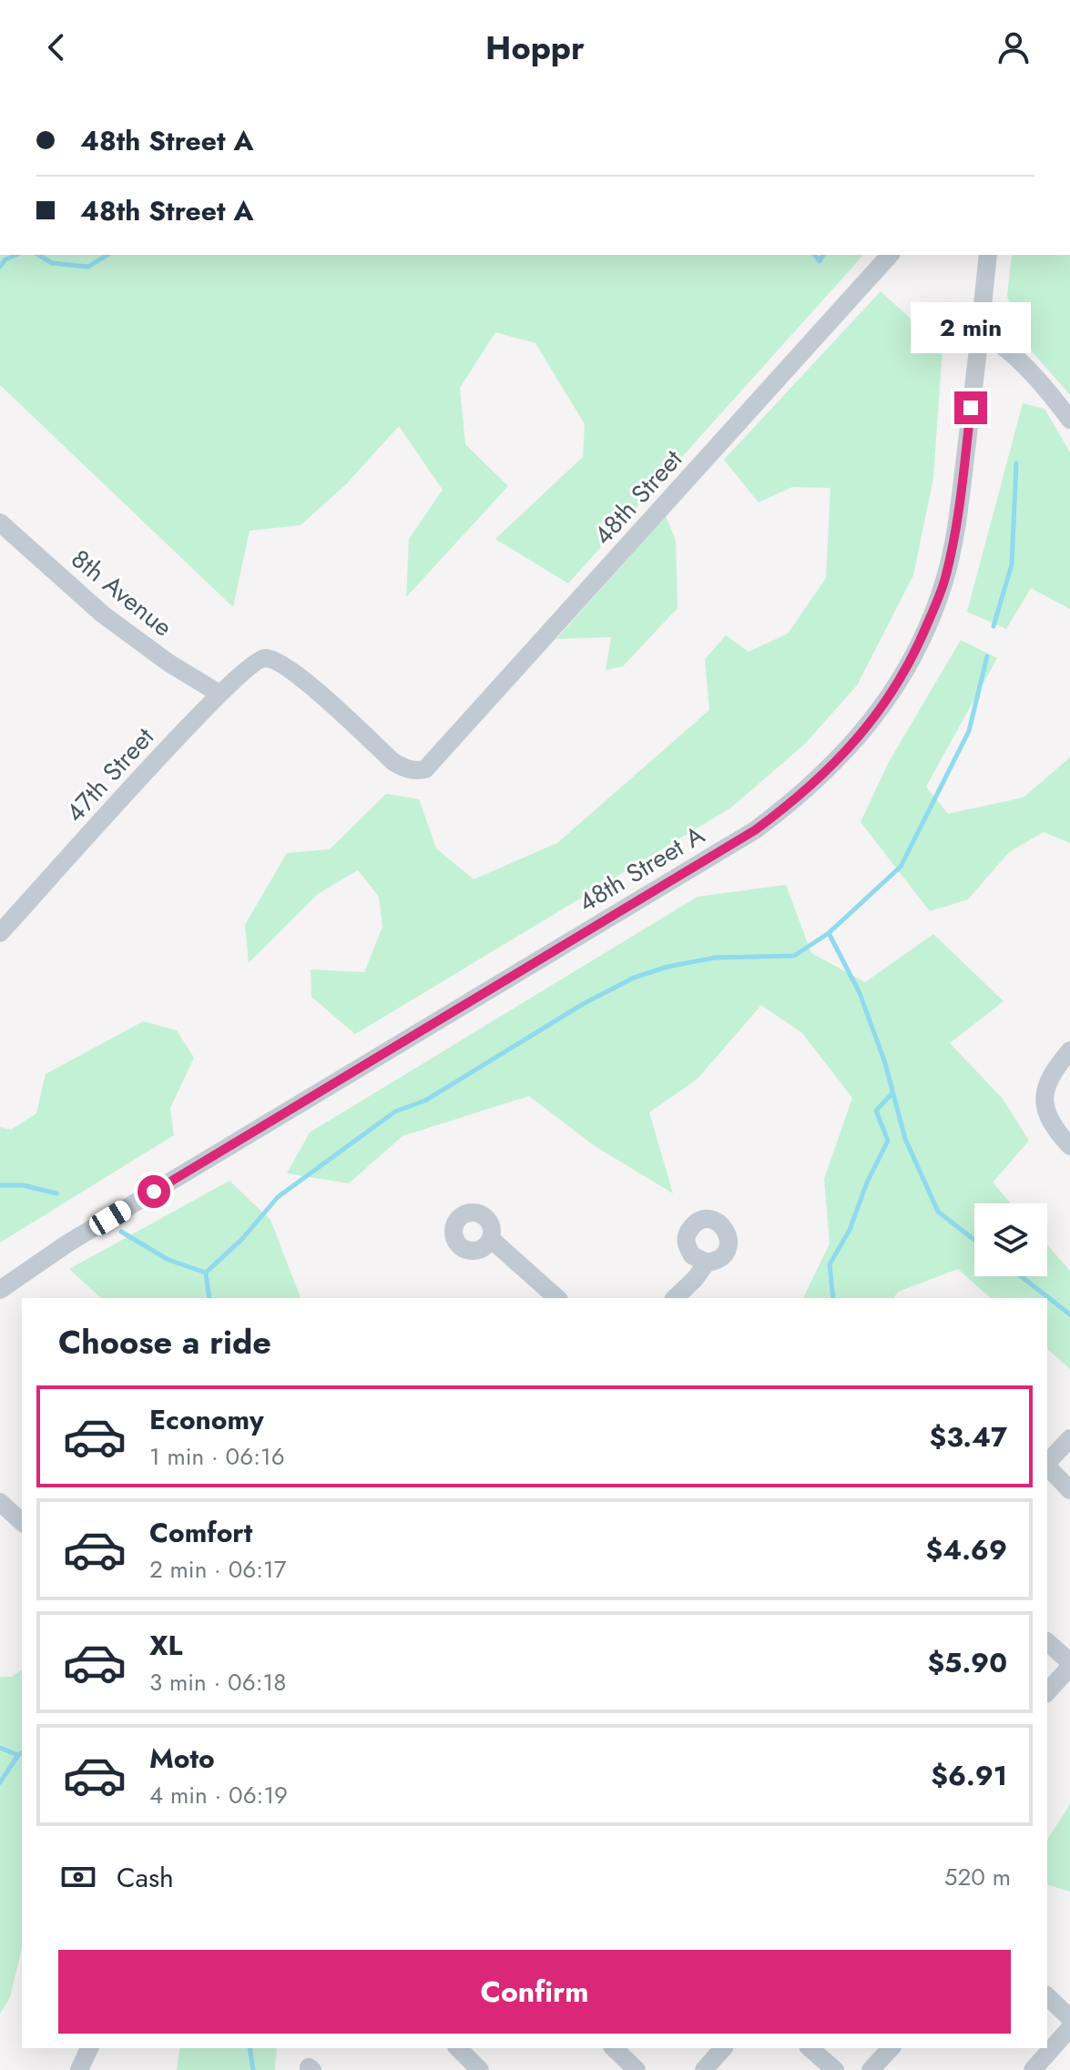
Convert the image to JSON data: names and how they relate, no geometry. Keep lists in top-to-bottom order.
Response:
{
  "streets": {
    "street": [
      "48th Street",
      "8th Avenue",
      "47th Street",
      "48th Street A"
    ]
  },
  "crossings": [
    ["48th Street", "47th Street"],
    ["8th Avenue", "47th Street"]
  ],
  "page": {
    "header": "Hoppr",
    "banner": ["48th Street A", "48th Street A"],
    "bubble": "2 min",
    "heading": "Choose a ride",
    "list": [
      {
        "name": "Economy",
        "note": "1 min · 06:16",
        "value": "$3.47"
      },
      {
        "name": "Comfort",
        "note": "2 min · 06:17",
        "value": "$4.69"
      },
      {
        "name": "XL",
        "note": "3 min · 06:18",
        "value": "$5.90"
      },
      {
        "name": "Moto",
        "note": "4 min · 06:19",
        "value": "$6.91"
      }
    ],
    "pay": ["Cash", "520 m"],
    "buttons": "Confirm"
  }
}
